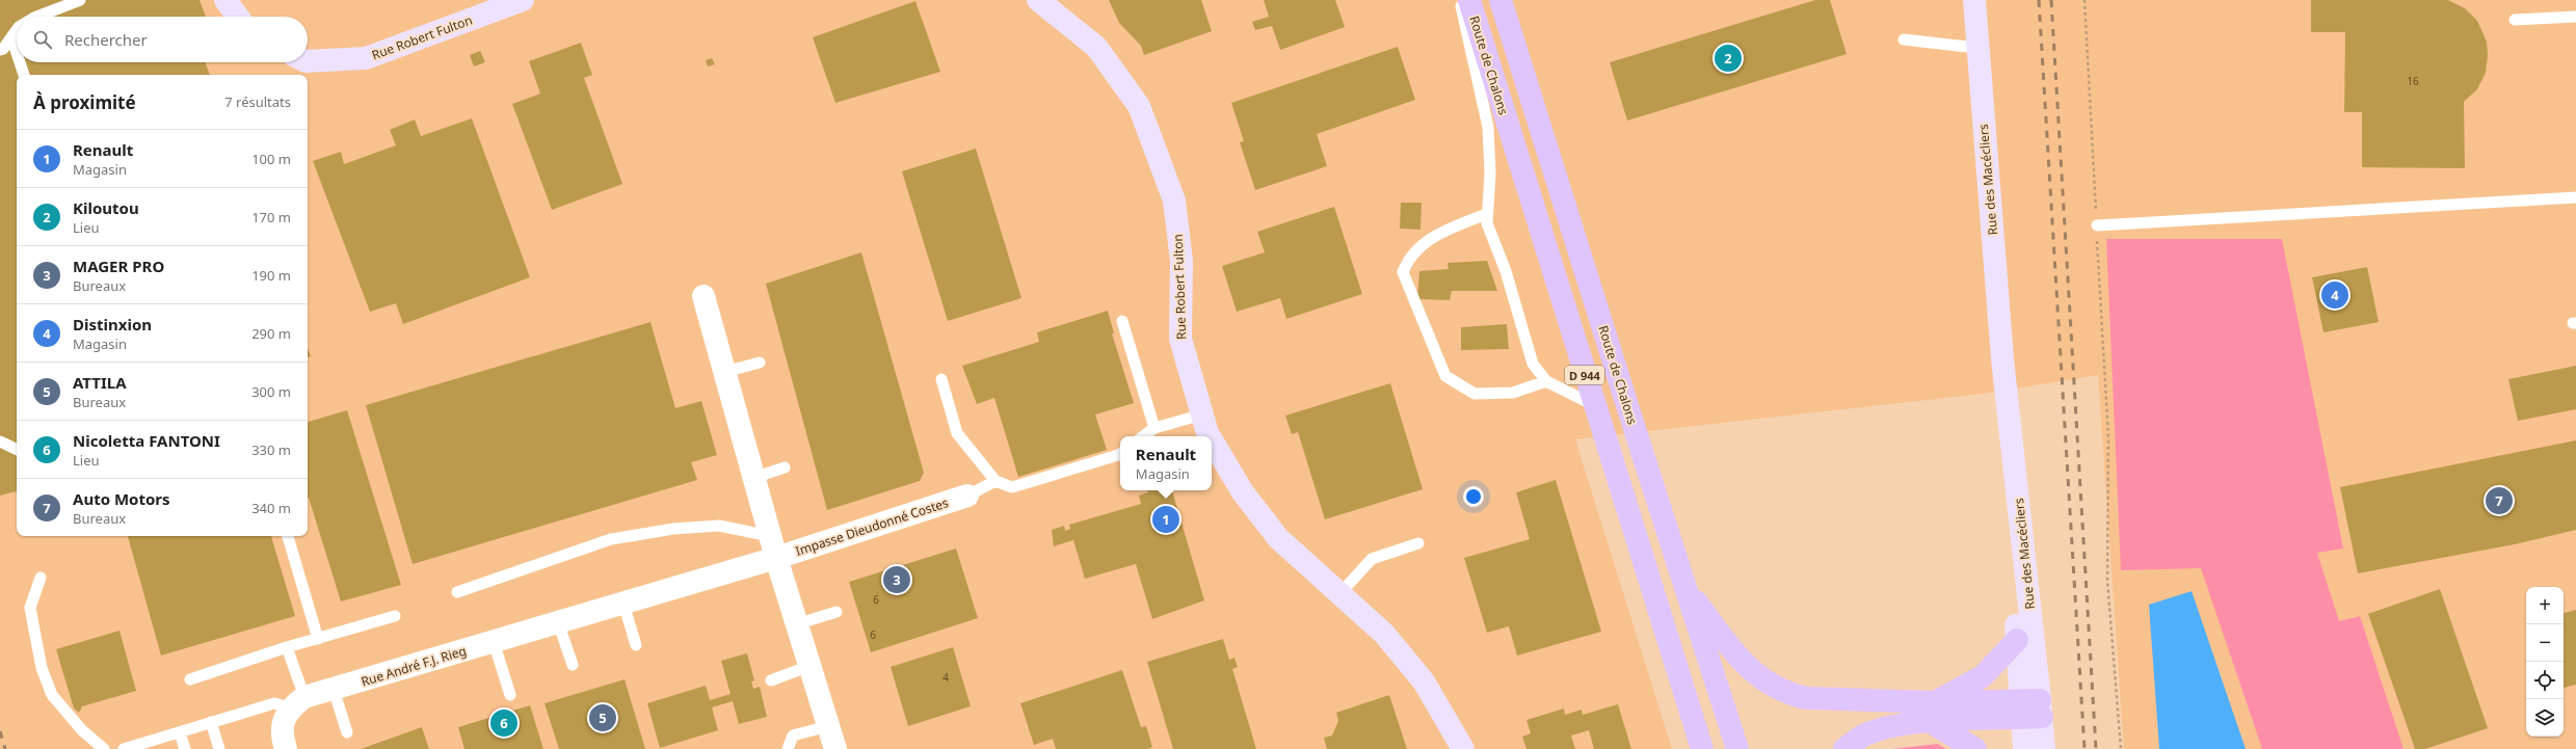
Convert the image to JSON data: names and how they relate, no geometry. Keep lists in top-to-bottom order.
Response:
{
  "streets": {
    "main road": ["Route de Chalons", "D 944"],
    "street": [
      "Rue Robert Fulton",
      "Rue des Macécliers",
      "Impasse Dieudonné Costes",
      "Rue André F.J. Rieg"
    ]
  },
  "crossings": [
    ["Impasse Dieudonné Costes", "Rue André F.J. Rieg"]
  ],
  "house_numbers": [
    "16",
    "6",
    "6",
    "4"
  ],
  "page": {
    "search": "Rechercher",
    "pins": [
      "2",
      "4",
      "7",
      "1",
      "3",
      "5",
      "6"
    ],
    "heading": ["À proximité", "7 résultats"],
    "list": [
      {
        "mark": "1",
        "name": "Renault",
        "note": "Magasin",
        "value": "100 m"
      },
      {
        "mark": "2",
        "name": "Kiloutou",
        "note": "Lieu",
        "value": "170 m"
      },
      {
        "mark": "3",
        "name": "MAGER PRO",
        "note": "Bureaux",
        "value": "190 m"
      },
      {
        "mark": "4",
        "name": "Distinxion",
        "note": "Magasin",
        "value": "290 m"
      },
      {
        "mark": "5",
        "name": "ATTILA",
        "note": "Bureaux",
        "value": "300 m"
      },
      {
        "mark": "6",
        "name": "Nicoletta FANTONI",
        "note": "Lieu",
        "value": "330 m"
      },
      {
        "mark": "7",
        "name": "Auto Motors",
        "note": "Bureaux",
        "value": "340 m"
      }
    ],
    "popup": ["Renault", "Magasin"],
    "map_buttons": ["+", "−"]
  }
}
